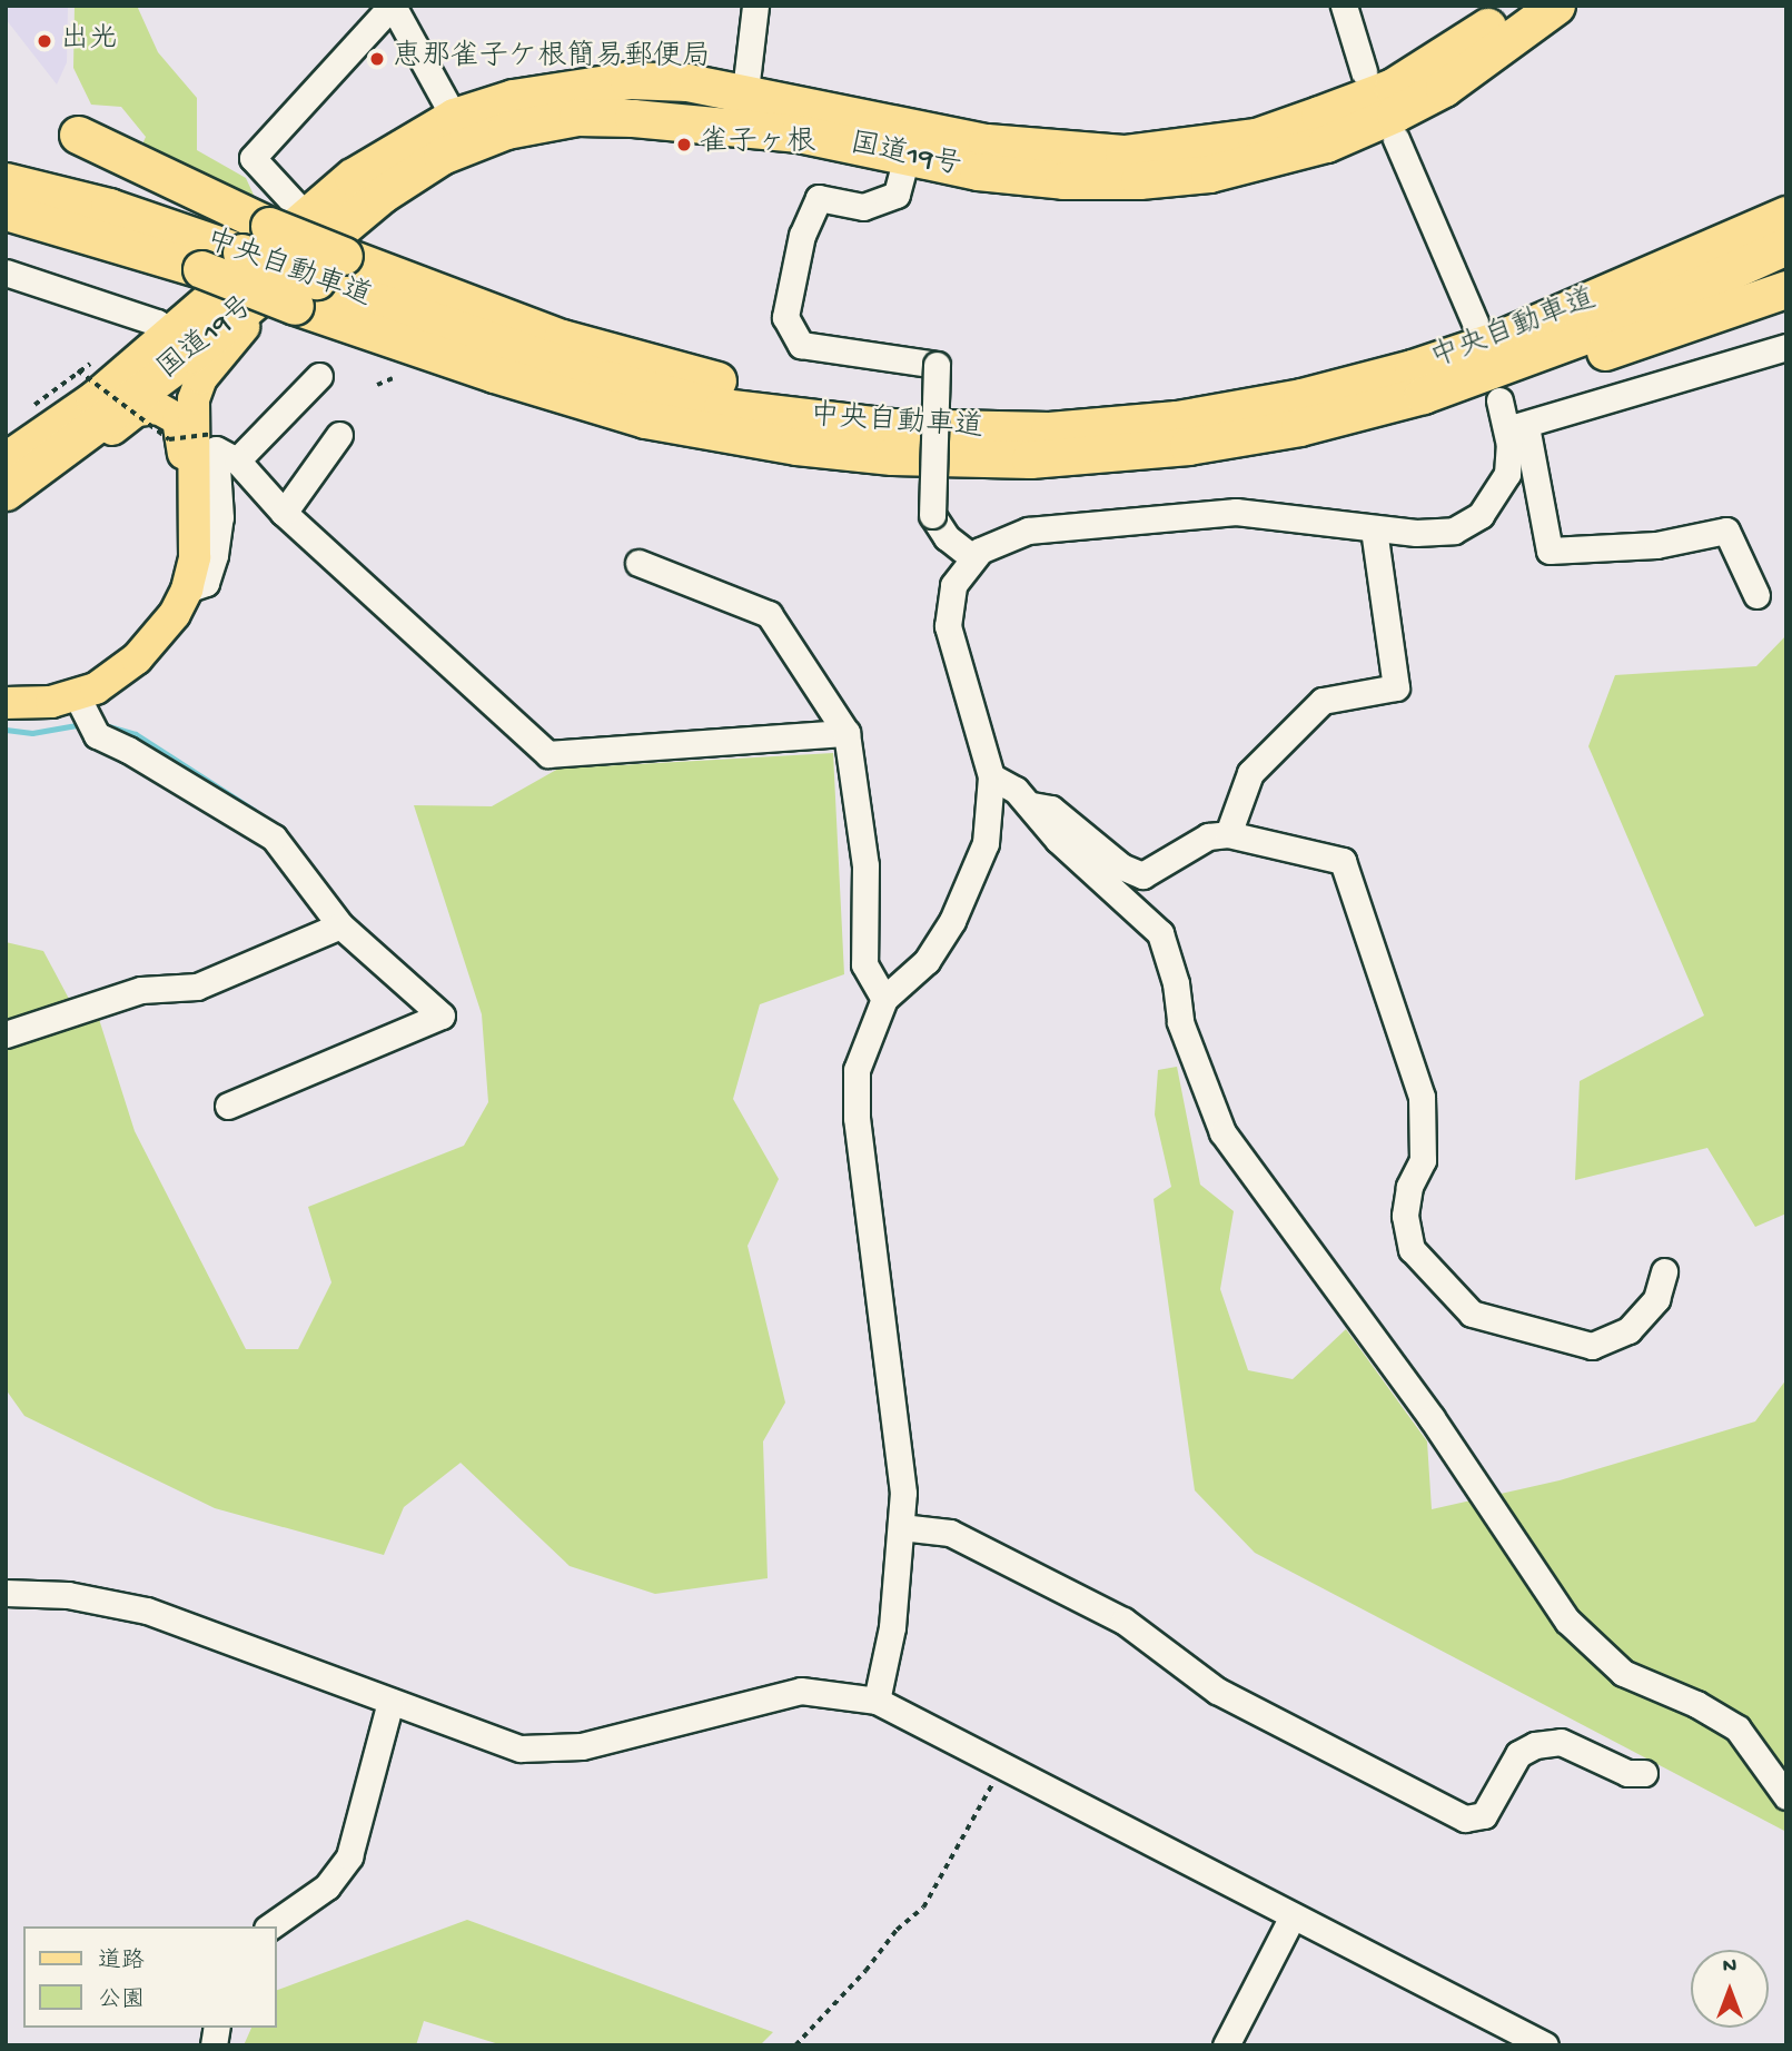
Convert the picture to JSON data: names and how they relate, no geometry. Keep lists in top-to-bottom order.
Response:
{
  "streets": {
    "highway": ["国道19号", "中央自動車道"]
  },
  "crossings": [
    ["国道19号", "中央自動車道"]
  ],
  "places": ["出光", "恵那雀子ケ根簡易郵便局", "雀子ヶ根"],
  "legend": ["道路", "公園"],
  "north": "top"
}
